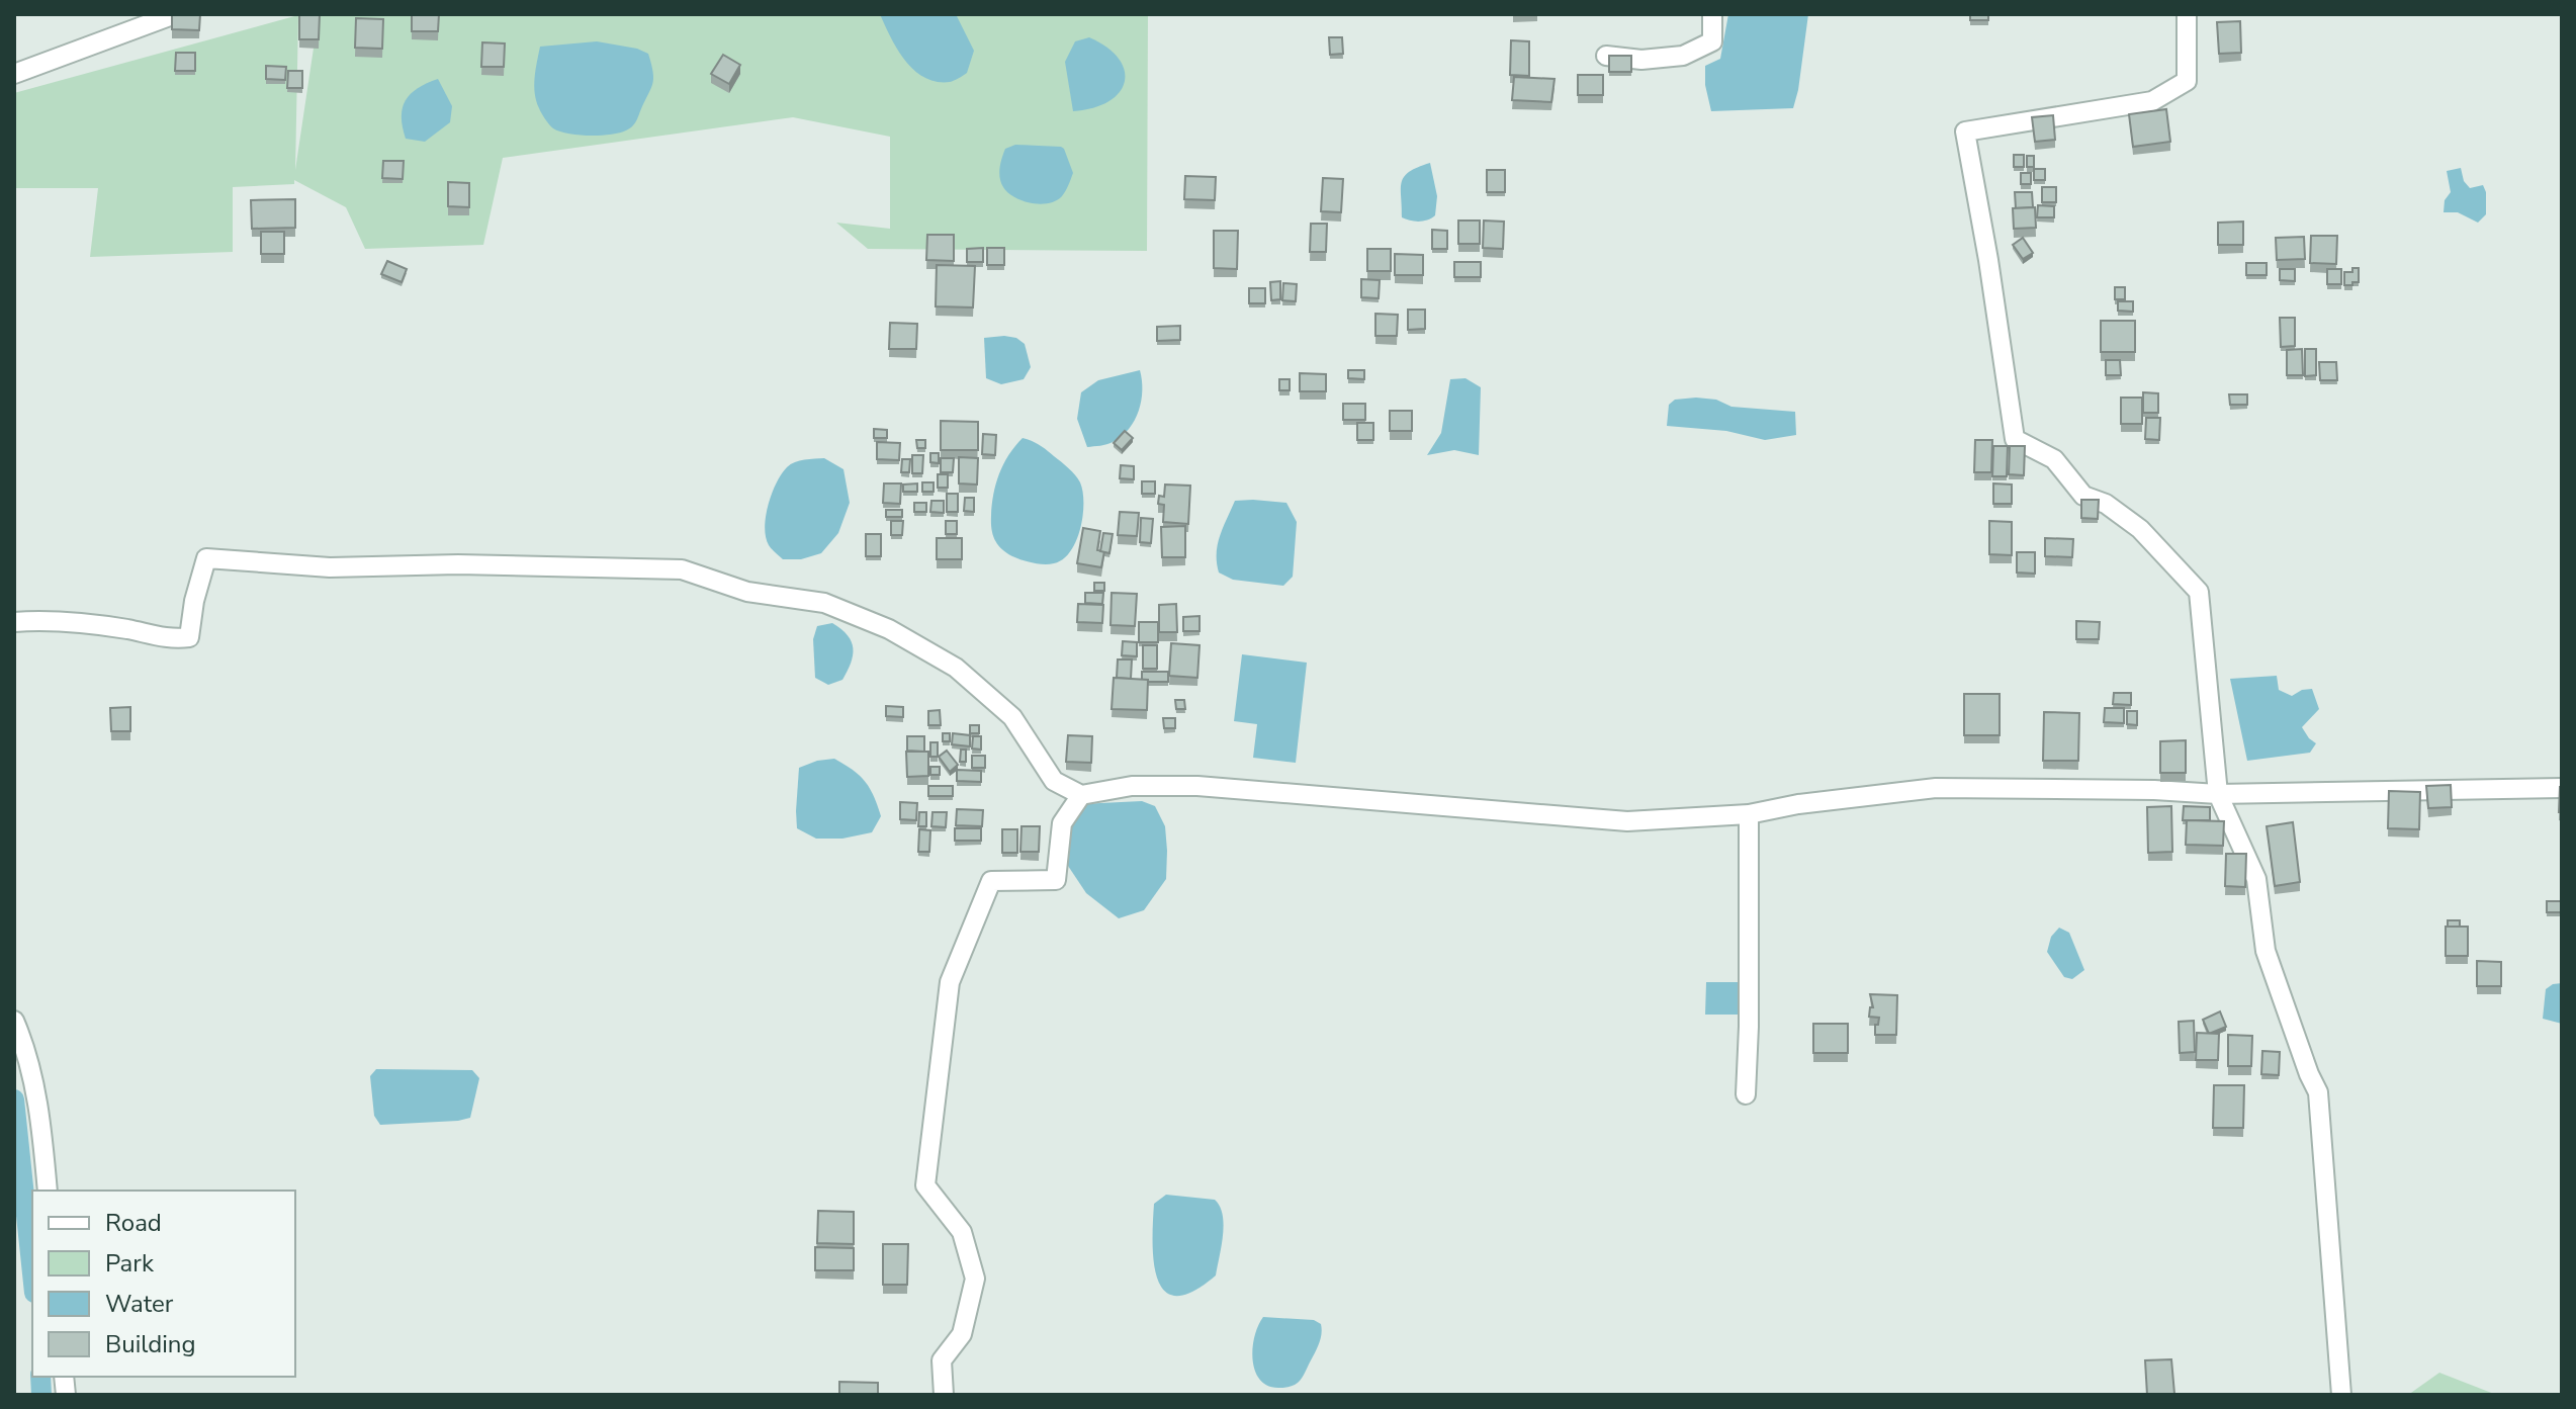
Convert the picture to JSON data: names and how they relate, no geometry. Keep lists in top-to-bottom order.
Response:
{
  "legend": [
    "Road",
    "Park",
    "Water",
    "Building"
  ]
}
